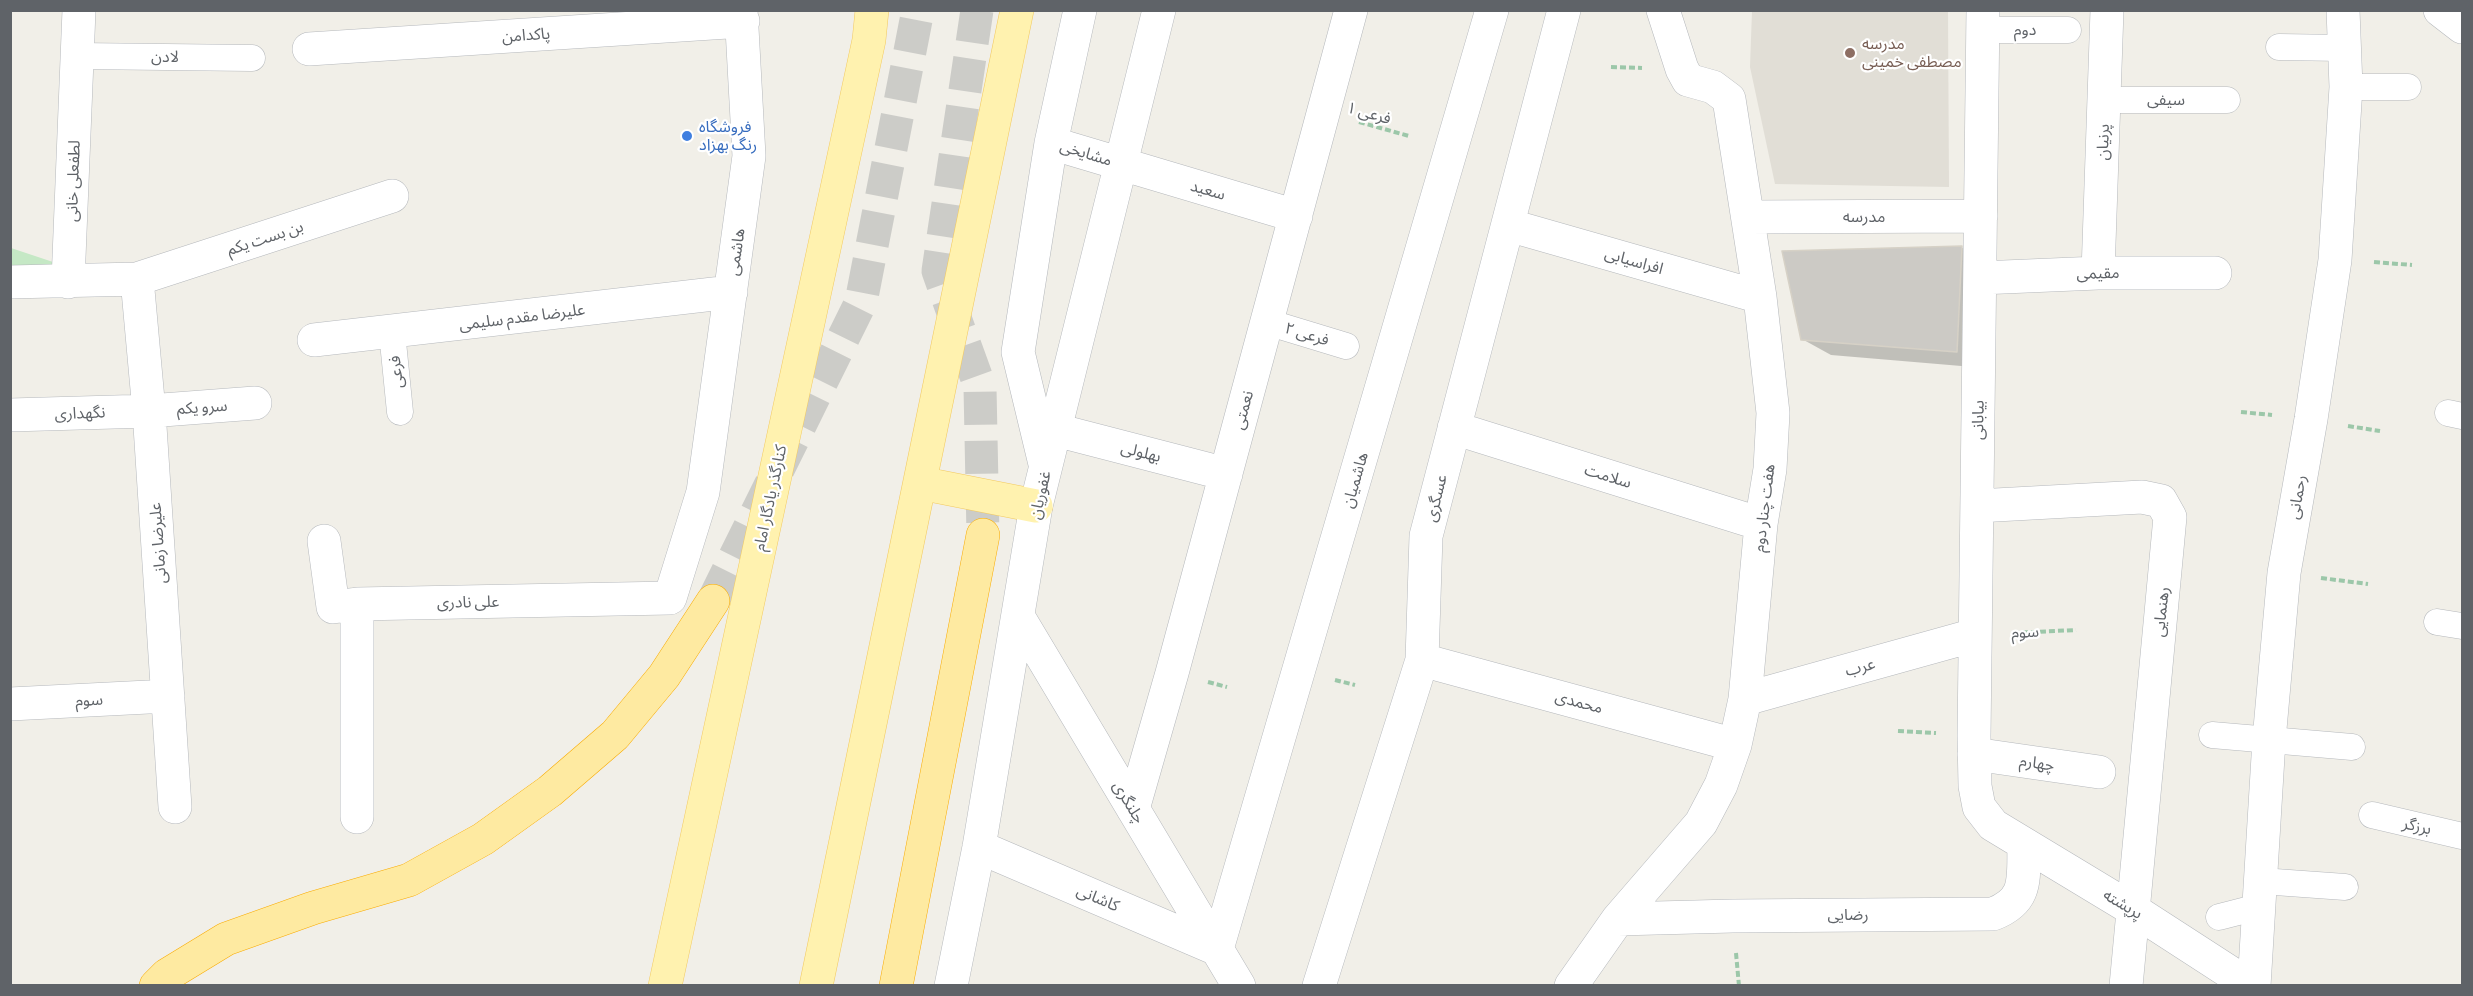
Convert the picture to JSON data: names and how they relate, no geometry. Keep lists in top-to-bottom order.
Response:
{
  "streets": {
    "main road": ["کنارگذر یادگار امام"],
    "street": [
      "پاکدامن",
      "پرنیان",
      "مشایخی",
      "لطفعلی خانی",
      "سعید",
      "مدرسه",
      "بن بست یکم",
      "هاشمی",
      "افراسیابی",
      "مقیمی",
      "علیرضا مقدم سلیمی",
      "سرو یکم",
      "نعمتی",
      "نگهداری",
      "بیابانی",
      "بهلولی",
      "سلامت",
      "هاشمیان",
      "غفوریان",
      "رحمانی",
      "عسگری",
      "هفت چنار دوم",
      "علیرضا زمانی",
      "علی نادری",
      "رهنمایی",
      "سوم",
      "عرب",
      "محمدی",
      "چهارم",
      "چلنگری",
      "کاشانی",
      "پرپشته",
      "رضایی"
    ],
    "lane": [
      "دوم",
      "لادن",
      "سیفی",
      "فرعی ۲",
      "فرعی",
      "برزگر"
    ],
    "path": ["فرعی ۱"]
  },
  "crossings": [
    ["دوم", "بیابانی"],
    ["پاکدامن", "هاشمی"],
    ["لادن", "لطفعلی خانی"],
    ["سیفی", "پرنیان"],
    ["فرعی ۱", "نعمتی"],
    ["پرنیان", "مقیمی"],
    ["مشایخی", "سعید"],
    ["مشایخی", "غفوریان"],
    ["سعید", "نعمتی"],
    ["سعید", "غفوریان"],
    ["مدرسه", "بیابانی"],
    ["مدرسه", "هفت چنار دوم"],
    ["بن بست یکم", "علیرضا زمانی"],
    ["هاشمی", "علیرضا مقدم سلیمی"],
    ["هاشمی", "علی نادری"],
    ["افراسیابی", "عسگری"],
    ["افراسیابی", "هفت چنار دوم"],
    ["مقیمی", "بیابانی"],
    ["علیرضا مقدم سلیمی", "فرعی"],
    ["فرعی ۲", "نعمتی"],
    ["سرو یکم", "نگهداری"],
    ["سرو یکم", "علیرضا زمانی"],
    ["نعمتی", "بهلولی"],
    ["نعمتی", "چلنگری"],
    ["نگهداری", "علیرضا زمانی"],
    ["بیابانی", "رهنمایی"],
    ["بیابانی", "سوم"],
    ["بیابانی", "عرب"],
    ["بیابانی", "چهارم"],
    ["بیابانی", "پرپشته"],
    ["بهلولی", "غفوریان"],
    ["سلامت", "عسگری"],
    ["سلامت", "هفت چنار دوم"],
    ["هاشمیان", "چلنگری"],
    ["هاشمیان", "کاشانی"],
    ["غفوریان", "چلنگری"],
    ["غفوریان", "کاشانی"],
    ["رحمانی", "پرپشته"],
    ["عسگری", "محمدی"],
    ["هفت چنار دوم", "عرب"],
    ["هفت چنار دوم", "محمدی"],
    ["هفت چنار دوم", "رضایی"],
    ["علیرضا زمانی", "سوم"],
    ["رهنمایی", "پرپشته"],
    ["سوم", "عرب"],
    ["چلنگری", "کاشانی"],
    ["پرپشته", "رضایی"]
  ],
  "places": ["مدرسه مصطفی خمینی", "فروشگاه رنگ بهزاد"]
}
